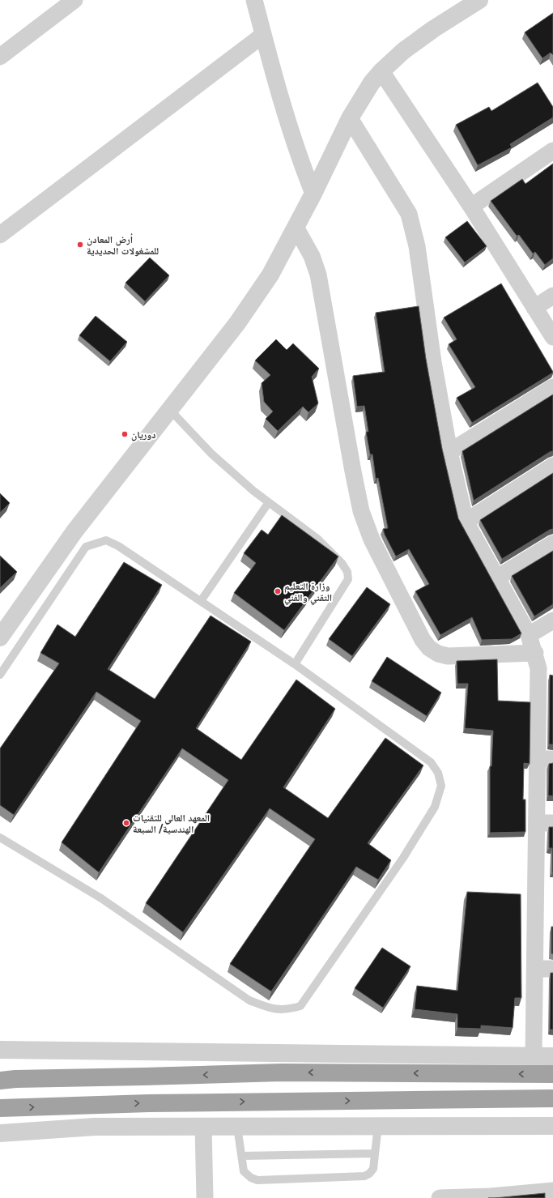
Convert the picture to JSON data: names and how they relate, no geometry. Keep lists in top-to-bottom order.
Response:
{
  "places": [
    "أرض المعادن للمشغولات الحديدية",
    "دوريان",
    "وزارة التعليم التقني والفني",
    "المعهد العالي للتقنيات الهندسية/ السبعة"
  ]
}
